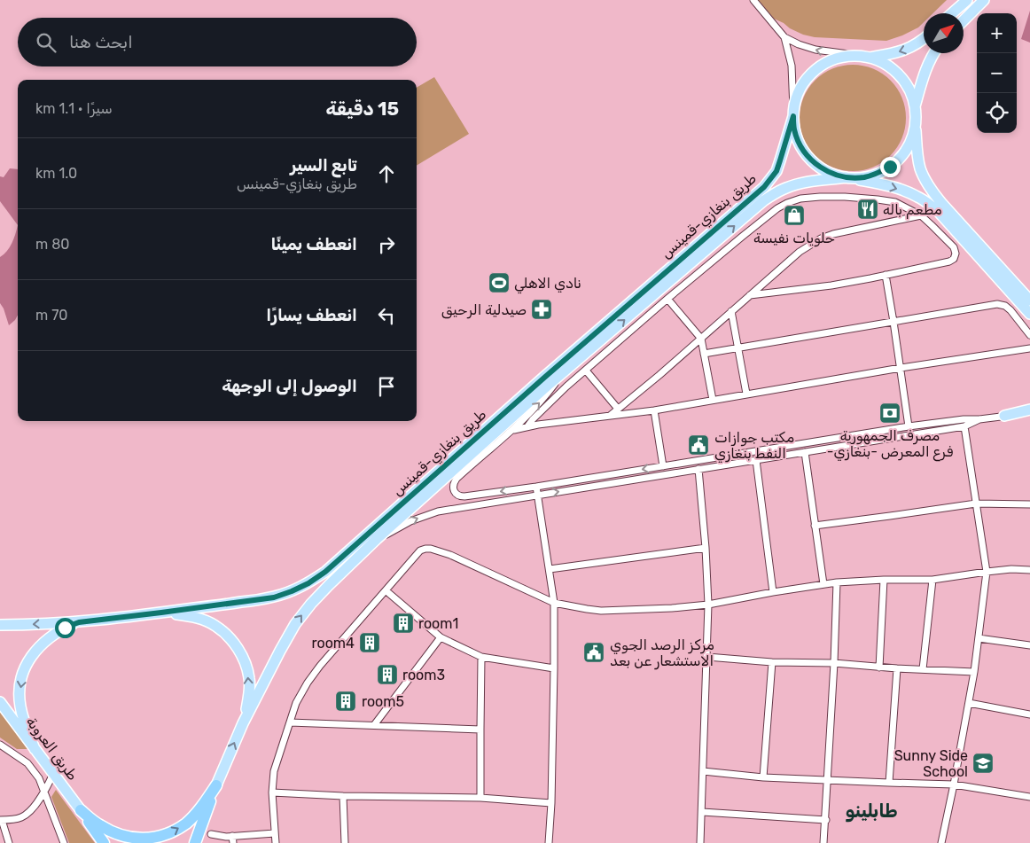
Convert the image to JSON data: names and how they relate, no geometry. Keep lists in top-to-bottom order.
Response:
{
  "streets": {
    "main road": ["طريق بنغازي-قمينس", "طريق العروبة"]
  },
  "districts": ["طابلينو"],
  "places": {
    "restaurant": ["مطعم باله"],
    "shop": ["حلويات نفيسة"],
    "sports": ["نادي الاهلي"],
    "pharmacy": ["صيدلية الرحيق"],
    "bank": ["مصرف الجمهورية -فرع المعرض -بنغازي"],
    "public building": ["مكتب جوازات النفط بنغازي", "مركز الرصد الجوي الاستشعار عن بعد"],
    "building": [
      "room1",
      "room4",
      "room3",
      "room5"
    ],
    "school or university": ["Sunny Side School"]
  },
  "north": "top right",
  "page": {
    "map_buttons": ["+", "−"],
    "search": "ابحث هنا",
    "heading": ["15 دقيقة", "سيرًا · 1.1 km"],
    "list": [
      ["تابع السير", "طريق بنغازي-قمينس", "1.0 km"],
      ["انعطف يمينًا", "80 m"],
      ["انعطف يسارًا", "70 m"],
      "الوصول إلى الوجهة"
    ]
  }
}
